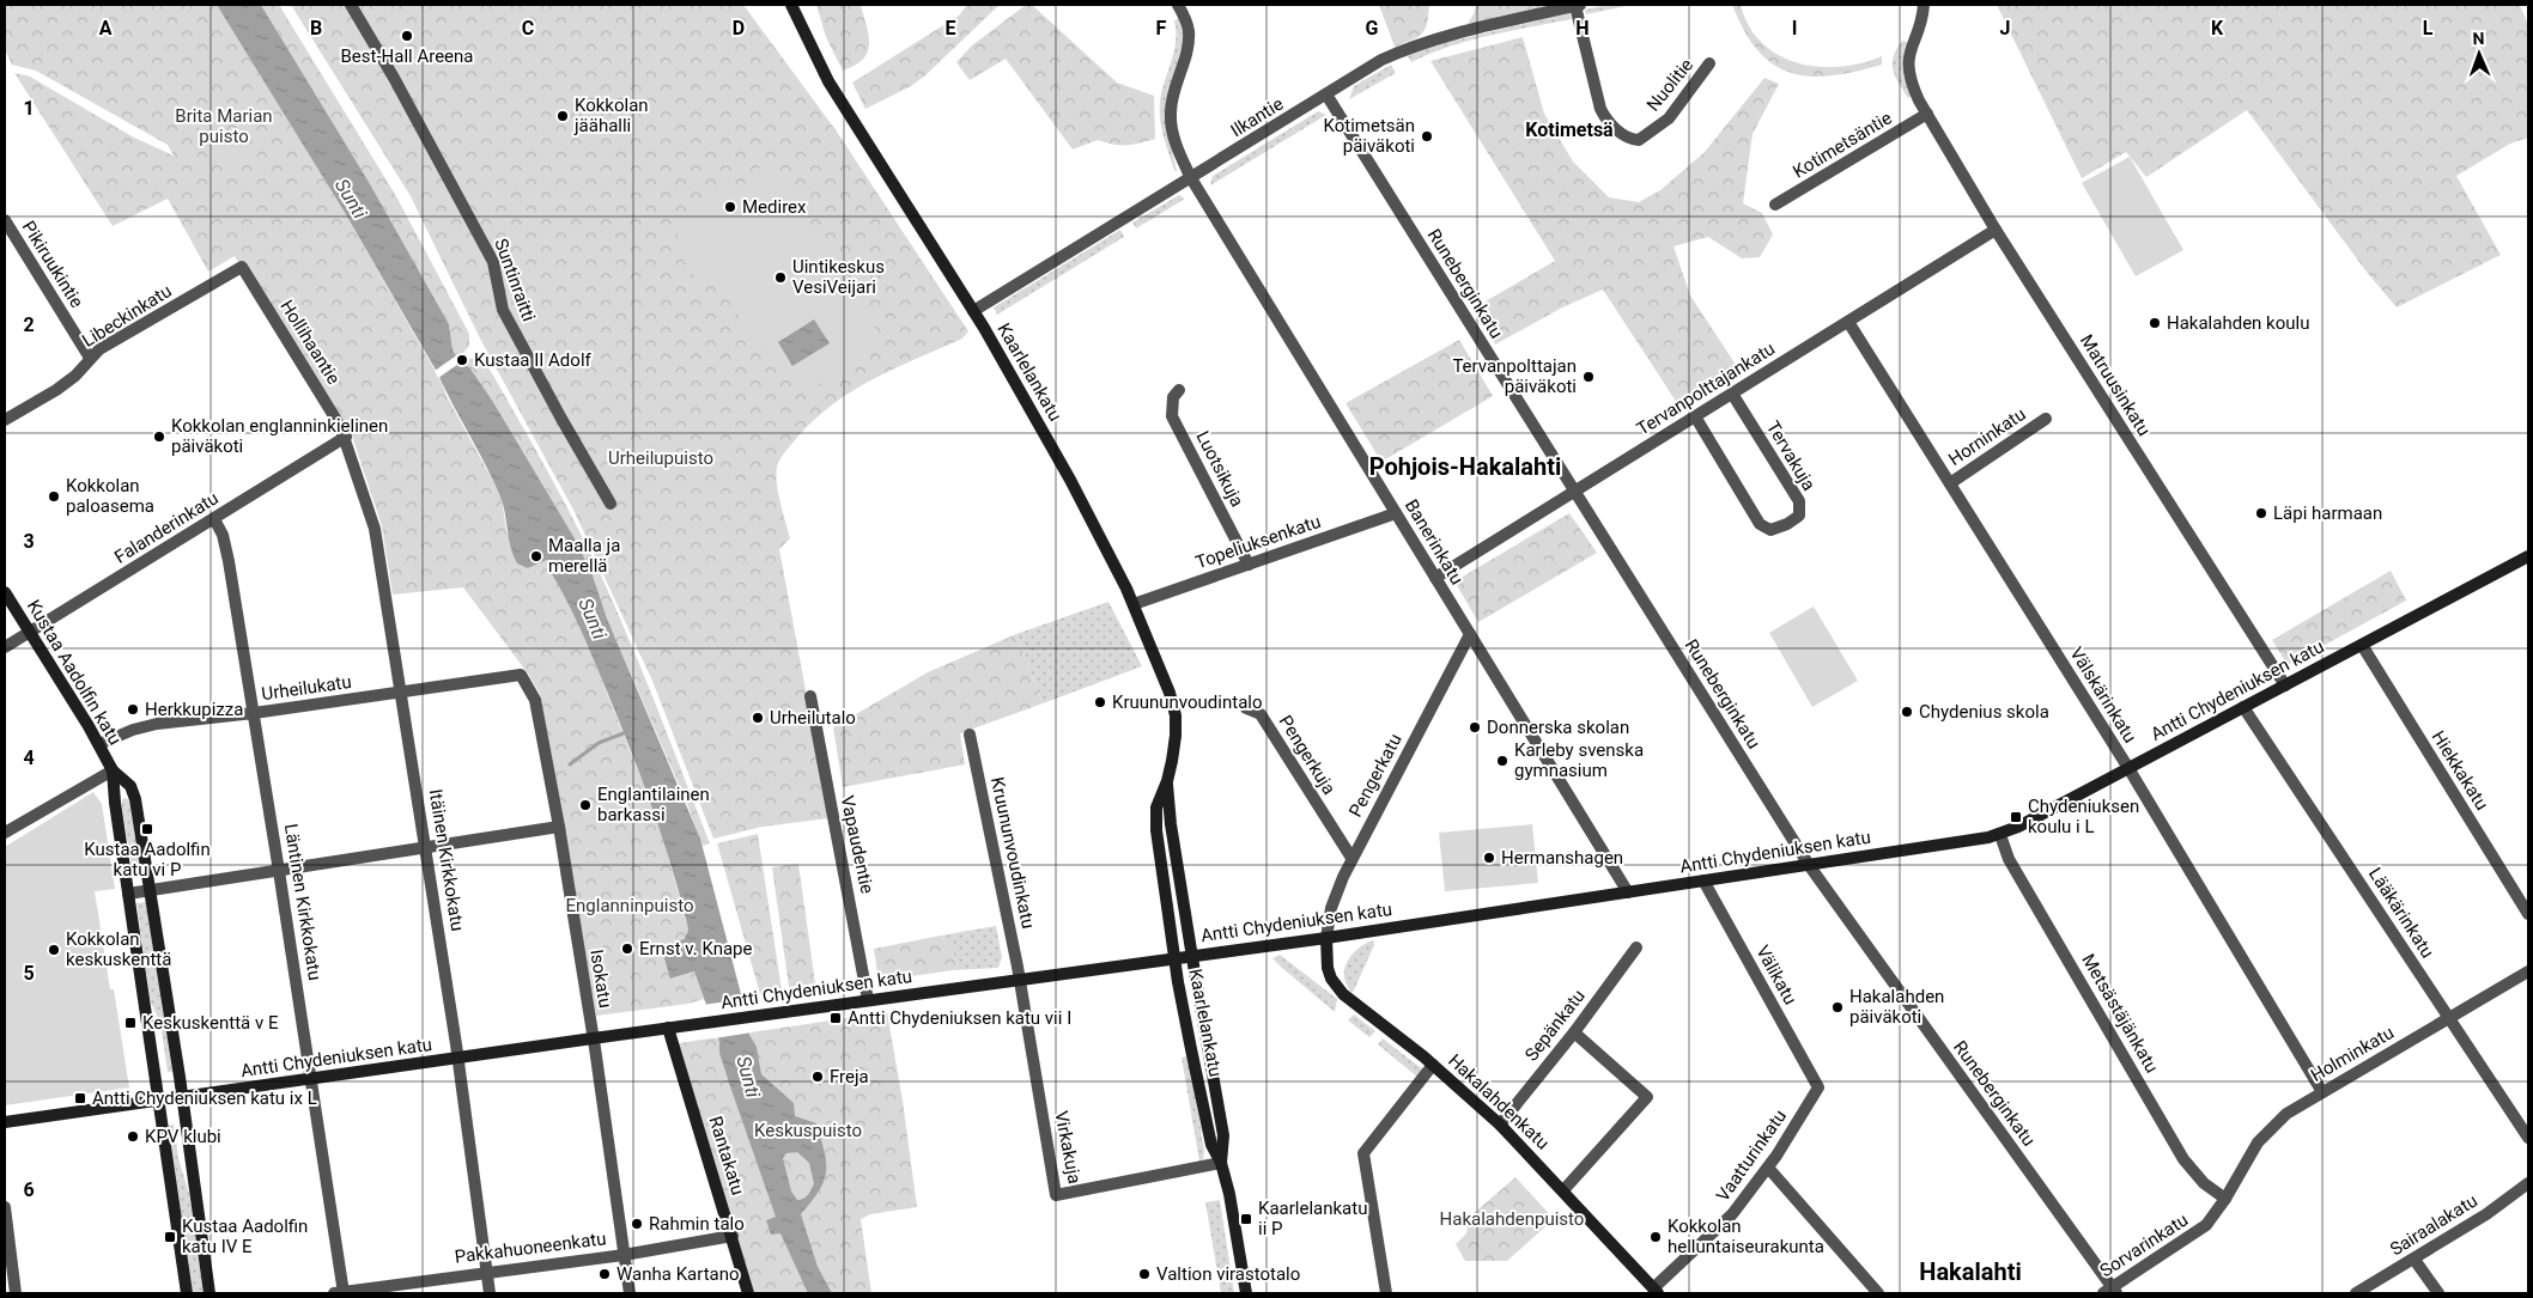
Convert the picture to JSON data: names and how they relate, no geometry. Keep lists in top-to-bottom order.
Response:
{
  "streets": {
    "main road": [
      "Kaarlelankatu",
      "Kustaa Aadolfin katu",
      "Antti Chydeniuksen katu",
      "Hakalahdenkatu",
      "Rantakatu"
    ],
    "street": [
      "Nuolitie",
      "Ilkantie",
      "Kotimetsäntie",
      "Pikiruukintie",
      "Suntinraitti",
      "Runeberginkatu",
      "Libeckinkatu",
      "Hollihaantie",
      "Matruusinkatu",
      "Tervanpolttajankatu",
      "Horninkatu",
      "Tervakuja",
      "Luotsikuja",
      "Falanderinkatu",
      "Topeliuksenkatu",
      "Banerinkatu",
      "Urheilukatu",
      "Välskärinkatu",
      "Pengerkuja",
      "Hiekkakatu",
      "Pengerkatu",
      "Vapaudentie",
      "Kruununvoudinkatu",
      "Itäinen Kirkkokatu",
      "Läntinen Kirkkokatu",
      "Lääkärinkatu",
      "Välikatu",
      "Isokatu",
      "Metsästäjänkatu",
      "Sepänkatu",
      "Holminkatu",
      "Virkakuja",
      "Vaatturinkatu",
      "Sairaalakatu",
      "Sorvarinkatu",
      "Pakkahuoneenkatu"
    ]
  },
  "crossings": [
    ["Nuolitie", "Ilkantie"],
    ["Ilkantie", "Runeberginkatu"],
    ["Ilkantie", "Kaarlelankatu"],
    ["Ilkantie", "Banerinkatu"],
    ["Kotimetsäntie", "Matruusinkatu"],
    ["Pikiruukintie", "Libeckinkatu"],
    ["Runeberginkatu", "Tervanpolttajankatu"],
    ["Runeberginkatu", "Antti Chydeniuksen katu"],
    ["Runeberginkatu", "Sorvarinkatu"],
    ["Libeckinkatu", "Hollihaantie"],
    ["Hollihaantie", "Falanderinkatu"],
    ["Hollihaantie", "Itäinen Kirkkokatu"],
    ["Kaarlelankatu", "Topeliuksenkatu"],
    ["Kaarlelankatu", "Antti Chydeniuksen katu"],
    ["Kaarlelankatu", "Virkakuja"],
    ["Matruusinkatu", "Tervanpolttajankatu"],
    ["Matruusinkatu", "Antti Chydeniuksen katu"],
    ["Tervanpolttajankatu", "Tervakuja"],
    ["Tervanpolttajankatu", "Banerinkatu"],
    ["Tervanpolttajankatu", "Välskärinkatu"],
    ["Horninkatu", "Välskärinkatu"],
    ["Luotsikuja", "Topeliuksenkatu"],
    ["Falanderinkatu", "Kustaa Aadolfin katu"],
    ["Falanderinkatu", "Itäinen Kirkkokatu"],
    ["Falanderinkatu", "Läntinen Kirkkokatu"],
    ["Topeliuksenkatu", "Banerinkatu"],
    ["Banerinkatu", "Antti Chydeniuksen katu"],
    ["Banerinkatu", "Pengerkatu"],
    ["Kustaa Aadolfin katu", "Urheilukatu"],
    ["Kustaa Aadolfin katu", "Antti Chydeniuksen katu"],
    ["Urheilukatu", "Itäinen Kirkkokatu"],
    ["Urheilukatu", "Läntinen Kirkkokatu"],
    ["Urheilukatu", "Isokatu"],
    ["Antti Chydeniuksen katu", "Välskärinkatu"],
    ["Antti Chydeniuksen katu", "Hiekkakatu"],
    ["Antti Chydeniuksen katu", "Pengerkatu"],
    ["Antti Chydeniuksen katu", "Vapaudentie"],
    ["Antti Chydeniuksen katu", "Kruununvoudinkatu"],
    ["Antti Chydeniuksen katu", "Itäinen Kirkkokatu"],
    ["Antti Chydeniuksen katu", "Läntinen Kirkkokatu"],
    ["Antti Chydeniuksen katu", "Lääkärinkatu"],
    ["Antti Chydeniuksen katu", "Välikatu"],
    ["Antti Chydeniuksen katu", "Isokatu"],
    ["Antti Chydeniuksen katu", "Metsästäjänkatu"],
    ["Antti Chydeniuksen katu", "Hakalahdenkatu"],
    ["Antti Chydeniuksen katu", "Virkakuja"],
    ["Antti Chydeniuksen katu", "Rantakatu"],
    ["Välskärinkatu", "Holminkatu"],
    ["Pengerkuja", "Pengerkatu"],
    ["Pengerkatu", "Hakalahdenkatu"],
    ["Kruununvoudinkatu", "Virkakuja"],
    ["Itäinen Kirkkokatu", "Pakkahuoneenkatu"],
    ["Läntinen Kirkkokatu", "Pakkahuoneenkatu"],
    ["Lääkärinkatu", "Holminkatu"],
    ["Välikatu", "Vaatturinkatu"],
    ["Isokatu", "Pakkahuoneenkatu"],
    ["Metsästäjänkatu", "Holminkatu"],
    ["Metsästäjänkatu", "Sorvarinkatu"],
    ["Sepänkatu", "Hakalahdenkatu"],
    ["Holminkatu", "Sorvarinkatu"],
    ["Hakalahdenkatu", "Vaatturinkatu"],
    ["Rantakatu", "Pakkahuoneenkatu"]
  ],
  "districts": ["Kotimetsä", "Pohjois-Hakalahti", "Hakalahti"],
  "water": ["Sunti"],
  "parks": [
    "Brita Marian puisto",
    "Urheilupuisto",
    "Englanninpuisto",
    "Keskuspuisto",
    "Hakalahdenpuisto"
  ],
  "places": {
    "other": [
      "Best‑Hall Areena",
      "Kokkolan jäähalli",
      "Kotimetsän päiväkoti",
      "Medirex",
      "Uintikeskus VesiVeijari",
      "Hakalahden koulu",
      "Kustaa II Adolf",
      "Tervanpolttajan päiväkoti",
      "Kokkolan englanninkielinen päiväkoti",
      "Kokkolan paloasema",
      "Läpi harmaan",
      "Maalla ja merellä",
      "Kruununvoudintalo",
      "Herkkupizza",
      "Chydenius skola",
      "Urheilutalo",
      "Donnerska skolan",
      "Karleby svenska gymnasium",
      "Englantilainen barkassi",
      "Hermanshagen",
      "Ernst v. Knape",
      "Kokkolan keskuskenttä",
      "Hakalahden päiväkoti",
      "Freja",
      "KPV klubi",
      "Rahmin talo",
      "Kokkolan helluntaiseurakunta",
      "Wanha Kartano",
      "Valtion virastotalo"
    ],
    "transit": [
      "Chydeniuksen koulu i L",
      "Kustaa Aadolfin katu vi P",
      "Antti Chydeniuksen katu vii I",
      "Keskuskenttä v E",
      "Antti Chydeniuksen katu ix L",
      "Kaarlelankatu ii P",
      "Kustaa Aadolfin katu IV E"
    ]
  },
  "north": "top",
  "grid": {
    "columns": [
      "A",
      "B",
      "C",
      "D",
      "E",
      "F",
      "G",
      "H",
      "I",
      "J",
      "K",
      "L"
    ],
    "rows": [
      "1",
      "2",
      "3",
      "4",
      "5",
      "6"
    ]
  }
}
